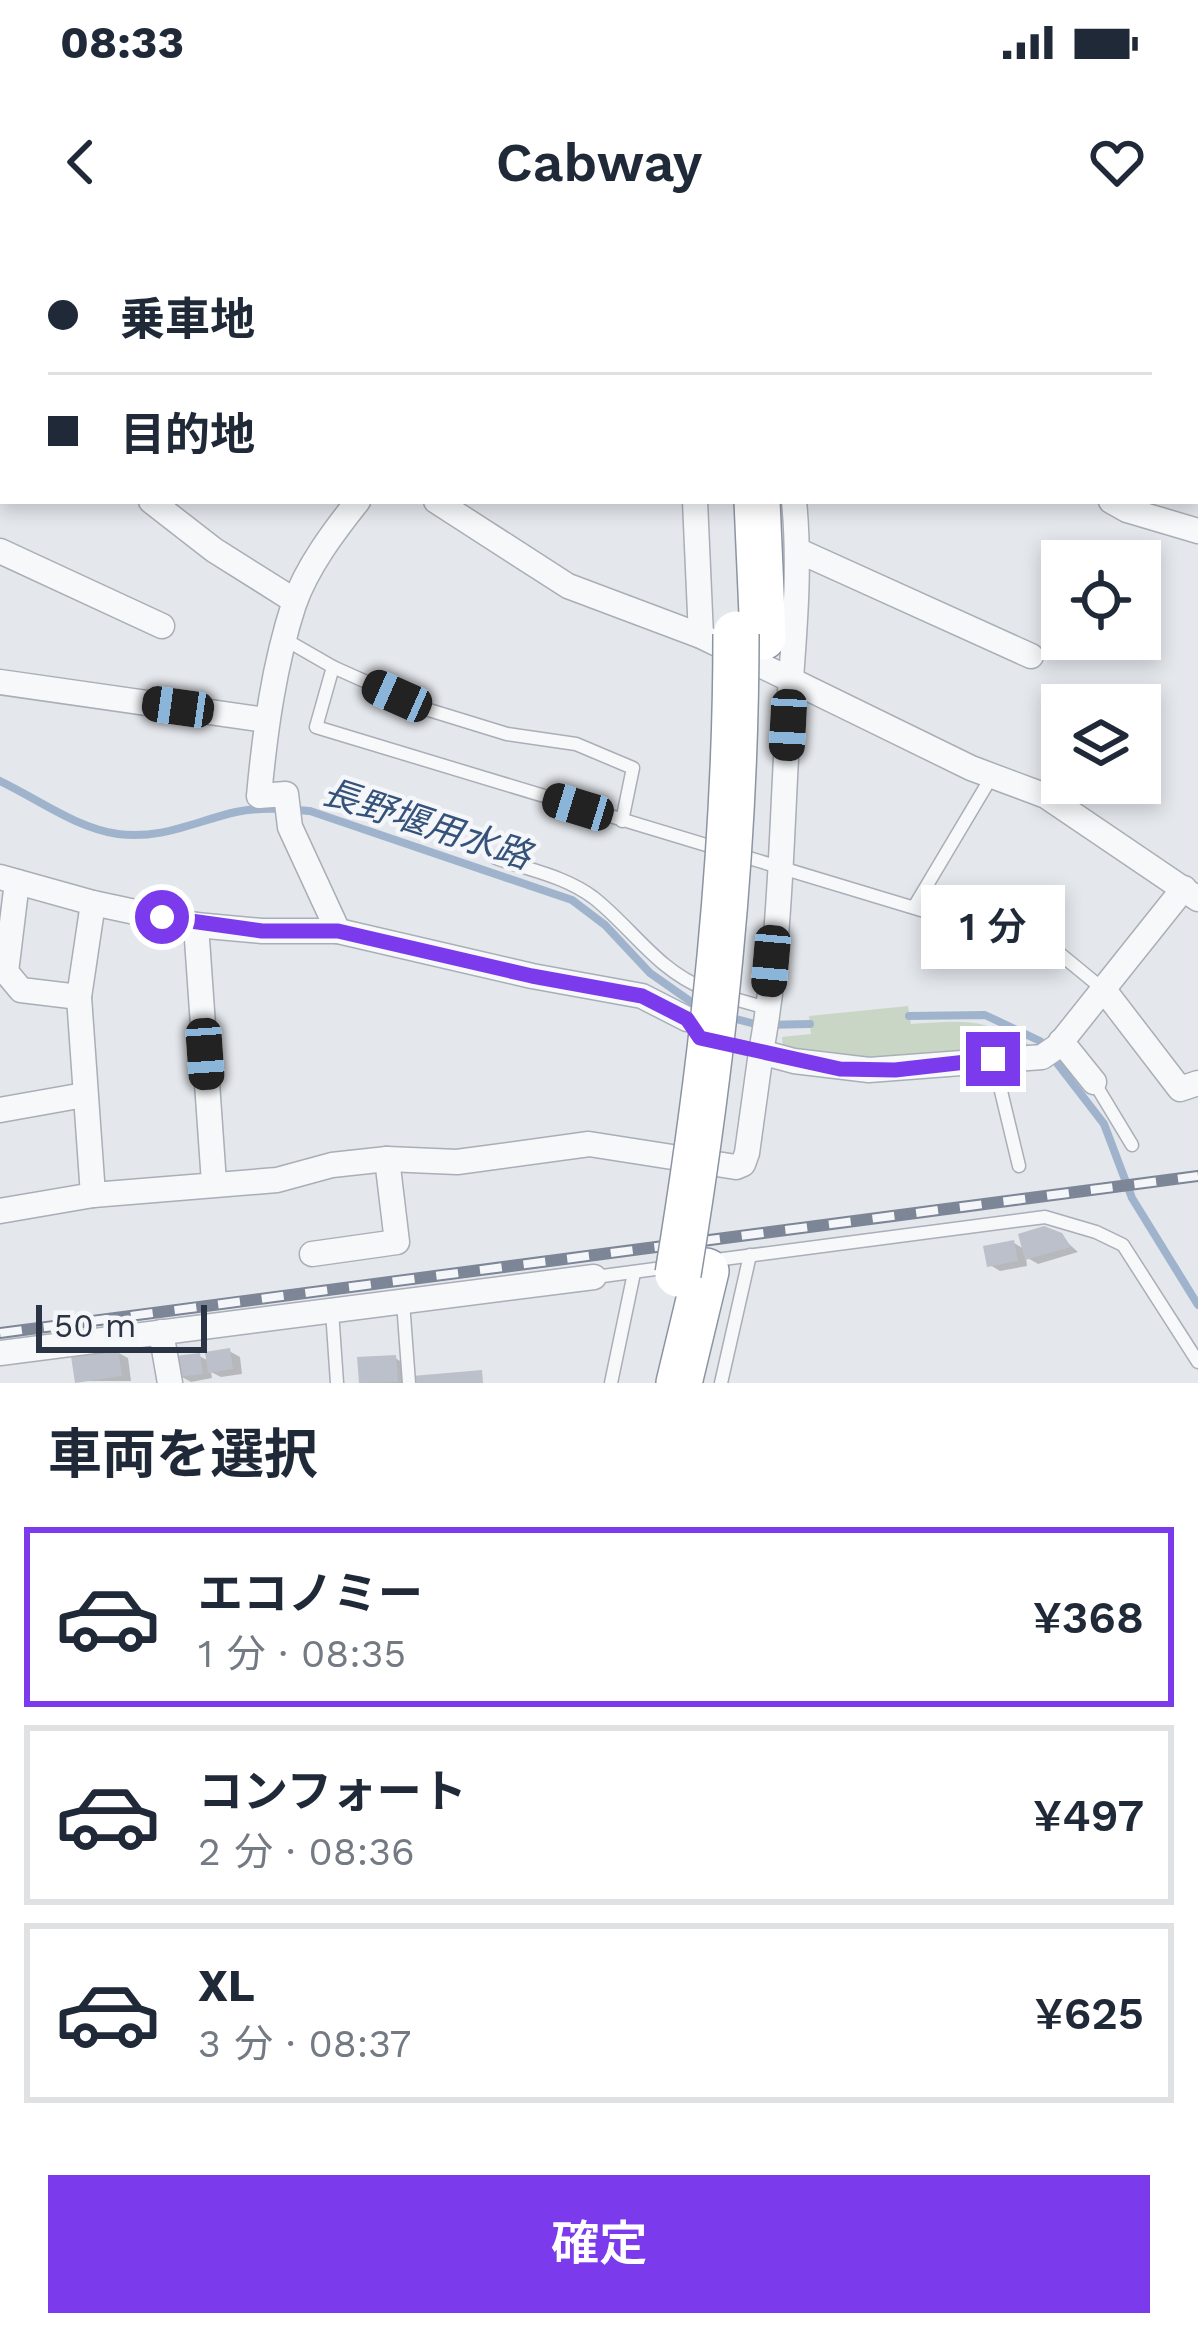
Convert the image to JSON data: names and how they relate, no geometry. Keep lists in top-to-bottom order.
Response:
{
  "water": ["長野堰用水路"],
  "scale_bar": "50 m",
  "page": {
    "status": "08:33",
    "header": "Cabway",
    "banner": ["乗車地", "目的地"],
    "bubble": "1 分",
    "scale": "50 m",
    "heading": "車両を選択",
    "list": [
      {
        "name": "エコノミー",
        "note": "1 分 · 08:35",
        "value": "¥368"
      },
      {
        "name": "コンフォート",
        "note": "2 分 · 08:36",
        "value": "¥497"
      },
      {
        "name": "XL",
        "note": "3 分 · 08:37",
        "value": "¥625"
      }
    ],
    "buttons": "確定"
  }
}
